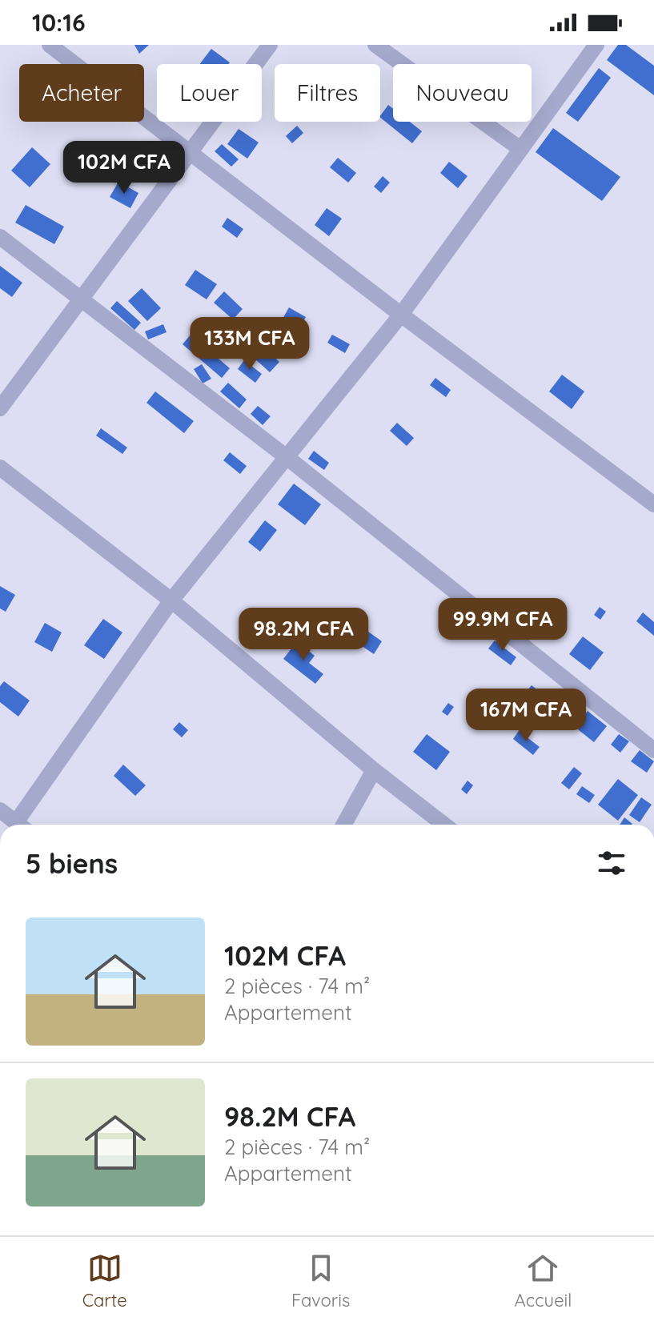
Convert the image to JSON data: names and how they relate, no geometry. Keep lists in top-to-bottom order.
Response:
{
  "page": {
    "status": "10:16",
    "chip": [
      "Acheter",
      "Louer",
      "Filtres",
      "Nouveau"
    ],
    "price": [
      "102M CFA",
      "133M CFA",
      "99.9M CFA",
      "98.2M CFA",
      "167M CFA"
    ],
    "heading": "5 biens",
    "list": [
      {
        "name": "102M CFA",
        "note": "2 pièces · 74 m² · Appartement"
      },
      {
        "name": "98.2M CFA",
        "note": "2 pièces · 74 m² · Appartement"
      }
    ],
    "tabs": ["Carte", "Favoris", "Accueil"]
  }
}
